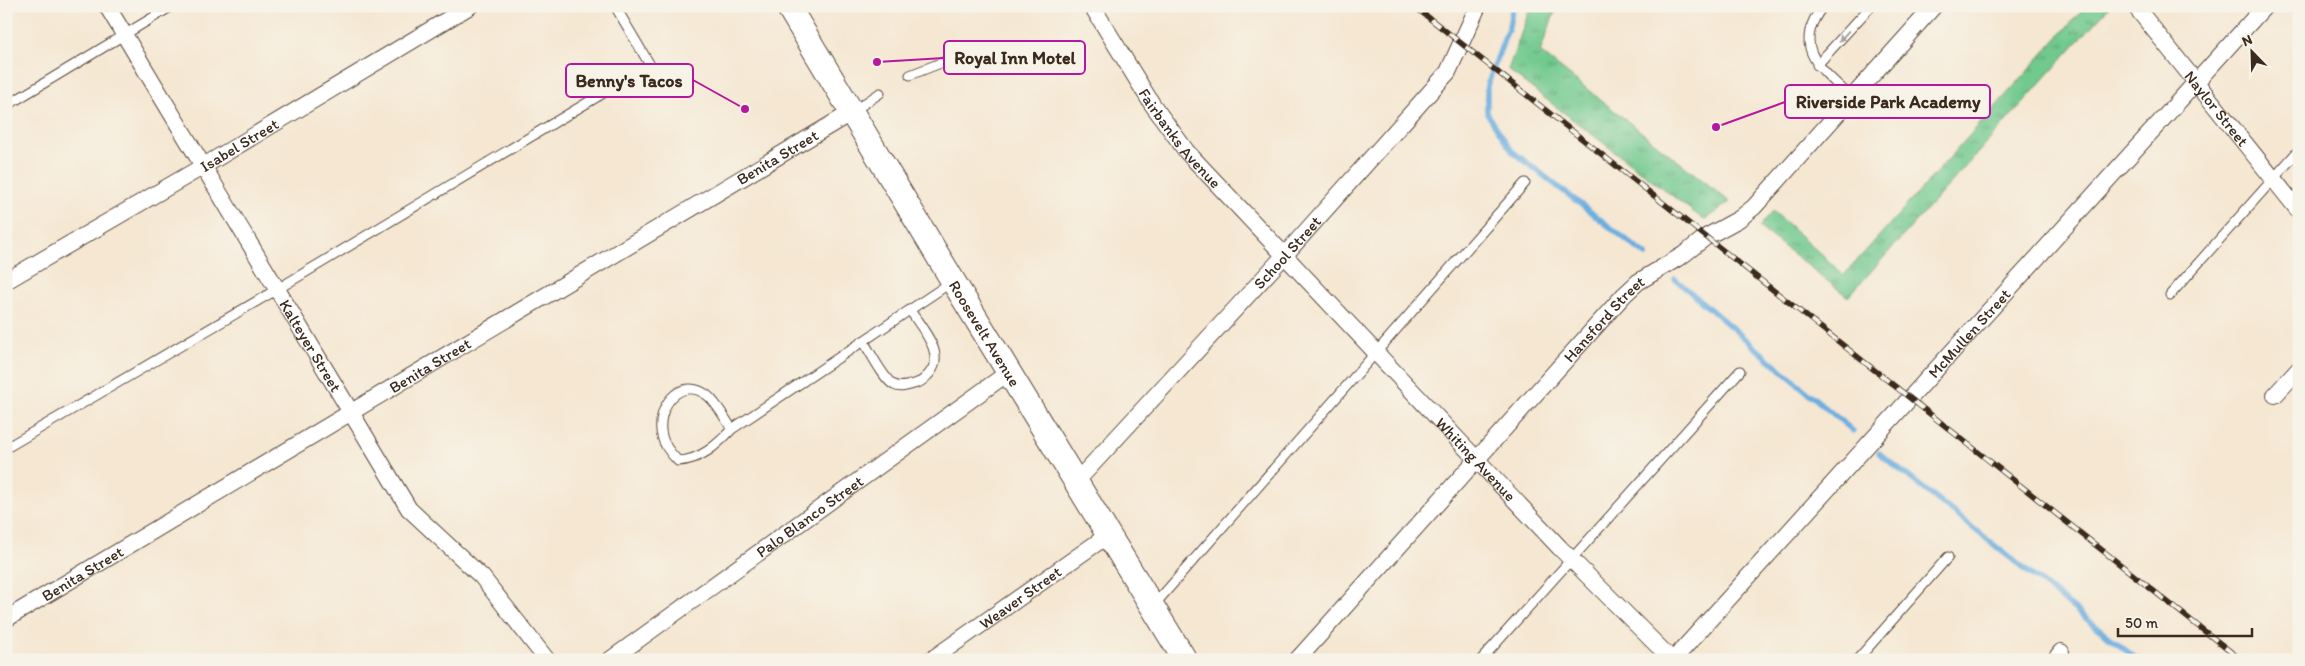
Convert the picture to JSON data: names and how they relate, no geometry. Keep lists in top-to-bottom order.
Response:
{
  "streets": {
    "main road": ["Roosevelt Avenue"],
    "street": [
      "Naylor Street",
      "Fairbanks Avenue",
      "Isabel Street",
      "Benita Street",
      "School Street",
      "Hansford Street",
      "McMullen Street",
      "Kalteyer Street",
      "Whiting Avenue",
      "Palo Blanco Street",
      "Weaver Street"
    ]
  },
  "crossings": [
    ["Naylor Street", "McMullen Street"],
    ["Fairbanks Avenue", "School Street"],
    ["Fairbanks Avenue", "Whiting Avenue"],
    ["Isabel Street", "Kalteyer Street"],
    ["Benita Street", "Roosevelt Avenue"],
    ["Benita Street", "Kalteyer Street"],
    ["School Street", "Roosevelt Avenue"],
    ["School Street", "Whiting Avenue"],
    ["Hansford Street", "Whiting Avenue"],
    ["McMullen Street", "Whiting Avenue"],
    ["Roosevelt Avenue", "Palo Blanco Street"],
    ["Roosevelt Avenue", "Weaver Street"]
  ],
  "places": ["Royal Inn Motel", "Benny's Tacos", "Riverside Park Academy"],
  "scale_bar": "50 m",
  "north": "top left"
}
